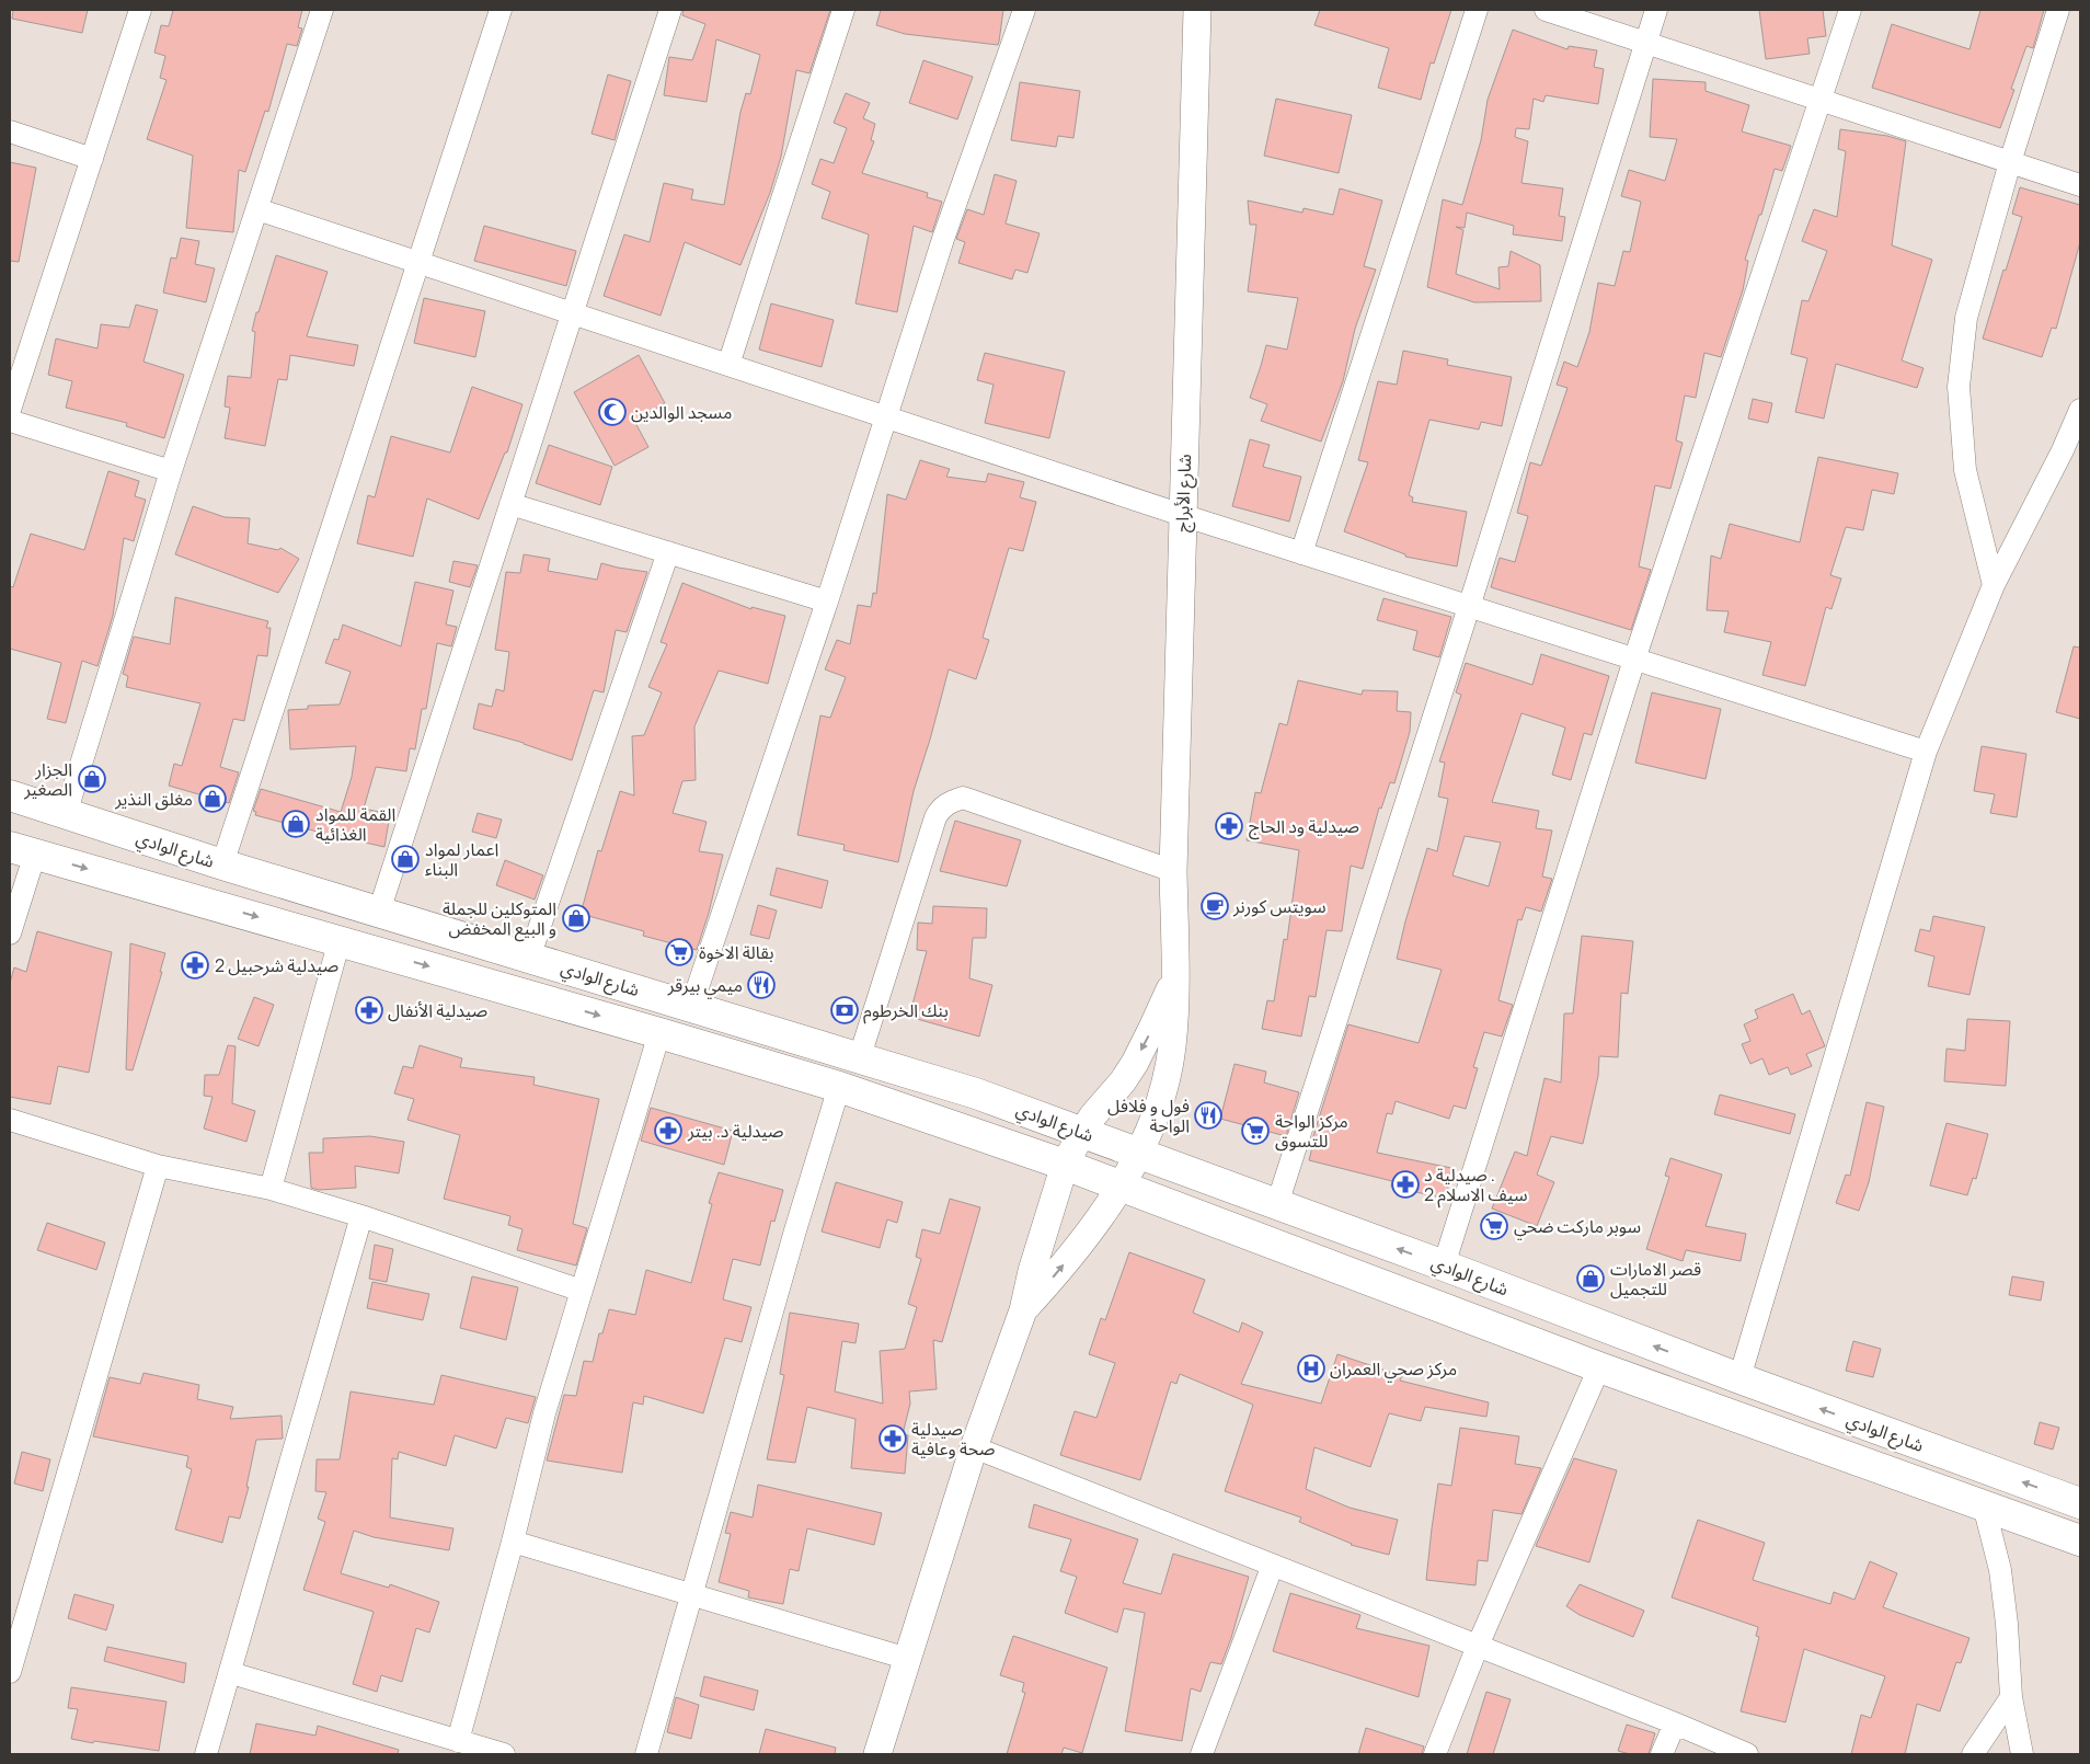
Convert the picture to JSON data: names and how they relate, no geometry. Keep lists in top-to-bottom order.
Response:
{
  "streets": {
    "main road": ["شارع الوادي"],
    "street": ["شارع الأبراج"]
  },
  "crossings": [
    ["شارع الأبراج", "شارع الوادي"]
  ],
  "places": {
    "mosque": ["مسجد الوالدين"],
    "shop": [
      "الجزار الصغير",
      "مغلق النذير",
      "القمة للمواد الغذائية",
      "اعمار لمواد البناء",
      "المتوكلين للجملة و البيع المخفض",
      "قصر الامارات للتجميل"
    ],
    "pharmacy": [
      "صيدلية ود الحاج",
      "صيدلية شرحبيل 2",
      "صيدلية الأنفال",
      "صيدلية د. بيتر",
      "صيدلية د . سيف الاسلام 2",
      "صيدلية صحة وعافية"
    ],
    "cafe": ["سويتس كورنر"],
    "supermarket": ["بقالة الاخوة", "مركز الواحة للتسوق", "سوبر ماركت ضحي"],
    "restaurant": ["ميمي بيرقر", "فول و فلافل الواحة"],
    "bank": ["بنك الخرطوم"],
    "hospital": ["مركز صحي العمران"]
  }
}
